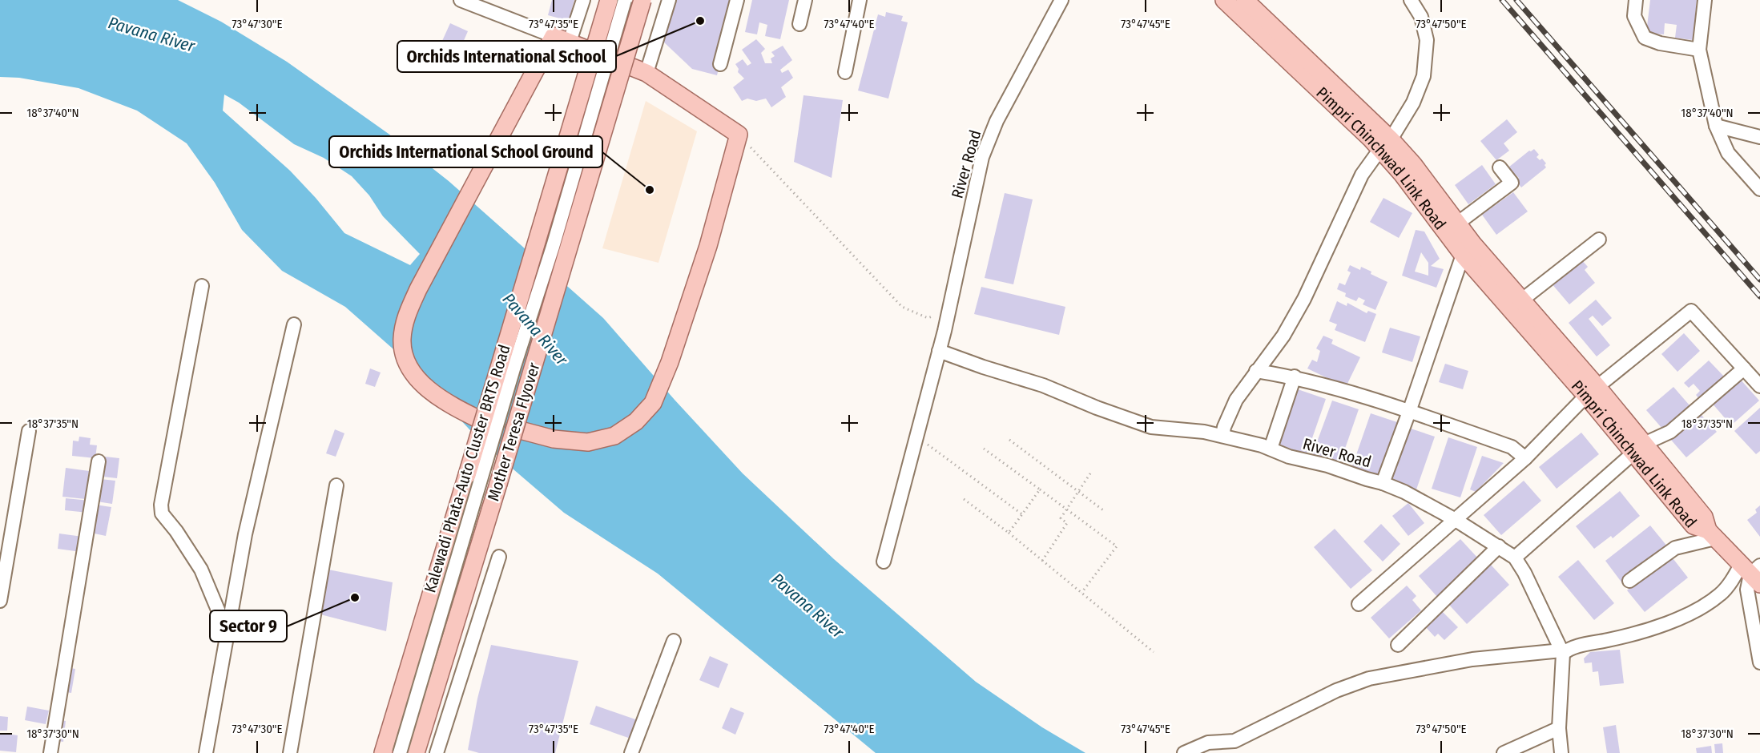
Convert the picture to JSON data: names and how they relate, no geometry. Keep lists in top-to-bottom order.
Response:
{
  "streets": {
    "main road": ["Pimpri Chinchwad Link Road", "Mother Teresa Flyover"],
    "street": ["River Road", "Kalewadi Phata-Auto Cluster BRTS Road"]
  },
  "water": ["Pavana River"],
  "places": ["Orchids International School", "Orchids International School Ground", "Sector 9"],
  "coordinates": [
    "73°47'30\"E",
    "73°47'35\"E",
    "73°47'40\"E",
    "73°47'45\"E",
    "73°47'50\"E",
    "18°37'40\"N",
    "18°37'35\"N",
    "18°37'30\"N"
  ]
}
